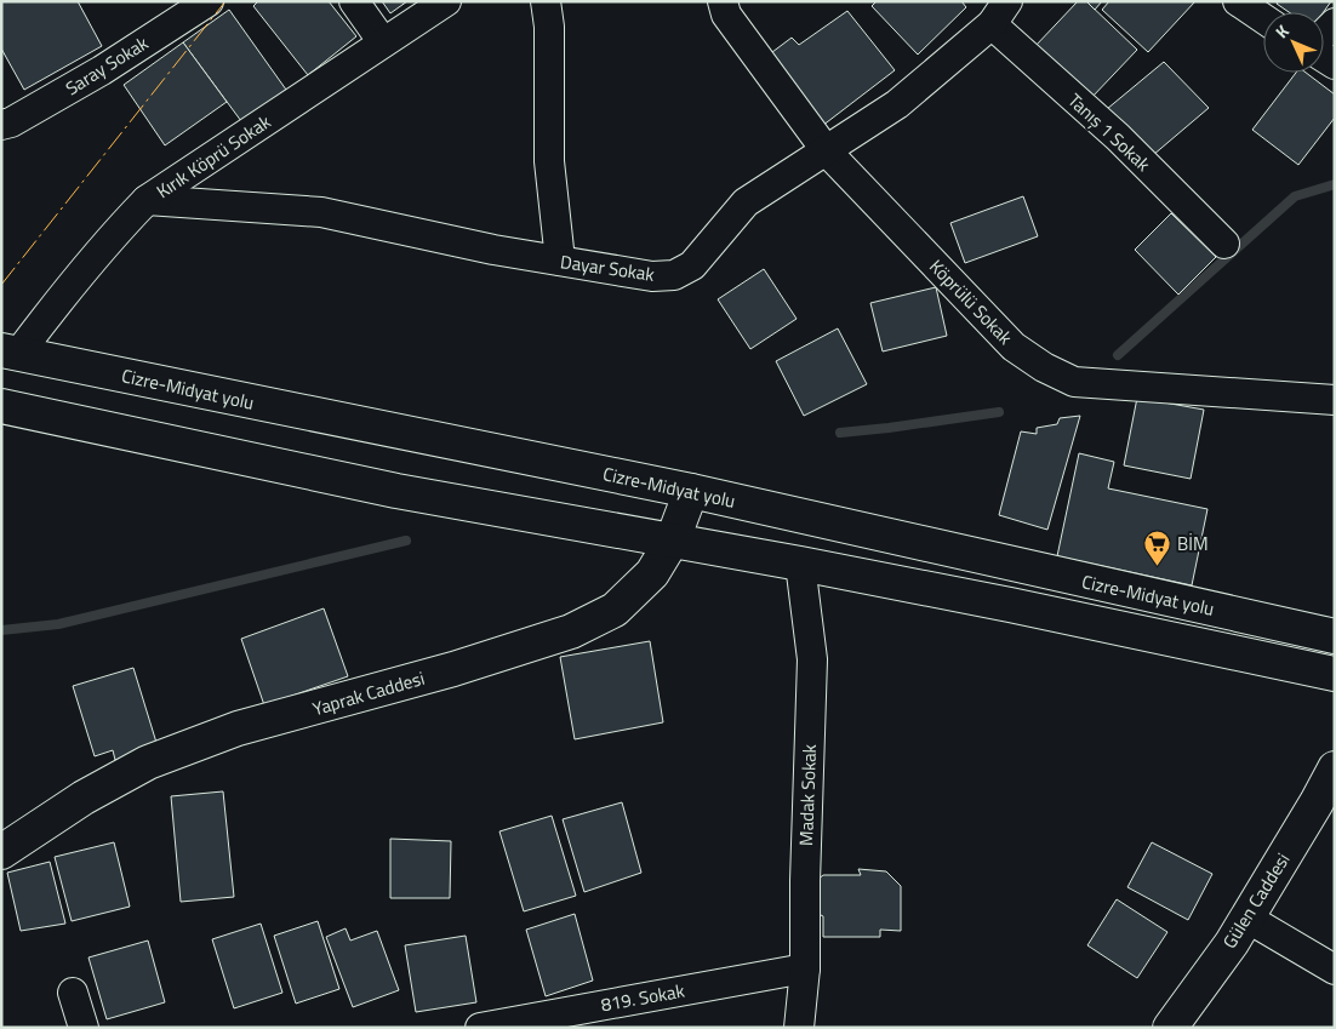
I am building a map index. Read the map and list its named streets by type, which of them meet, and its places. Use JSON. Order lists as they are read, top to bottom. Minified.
{"streets":{"main road":["Cizre-Midyat yolu","Yaprak Caddesi","Gülen Caddesi"],"street":["Saray Sokak","Tanış 1 Sokak","Kırık Köprü Sokak","Dayar Sokak","Köprülü Sokak","Madak Sokak","819. Sokak"]},"crossings":[["Tanış 1 Sokak","Dayar Sokak"],["Kırık Köprü Sokak","Dayar Sokak"],["Kırık Köprü Sokak","Cizre-Midyat yolu"],["Dayar Sokak","Köprülü Sokak"],["Cizre-Midyat yolu","Yaprak Caddesi"],["Cizre-Midyat yolu","Madak Sokak"],["Madak Sokak","819. Sokak"]],"places":{"supermarket":["BİM"]},"north":"top left"}
